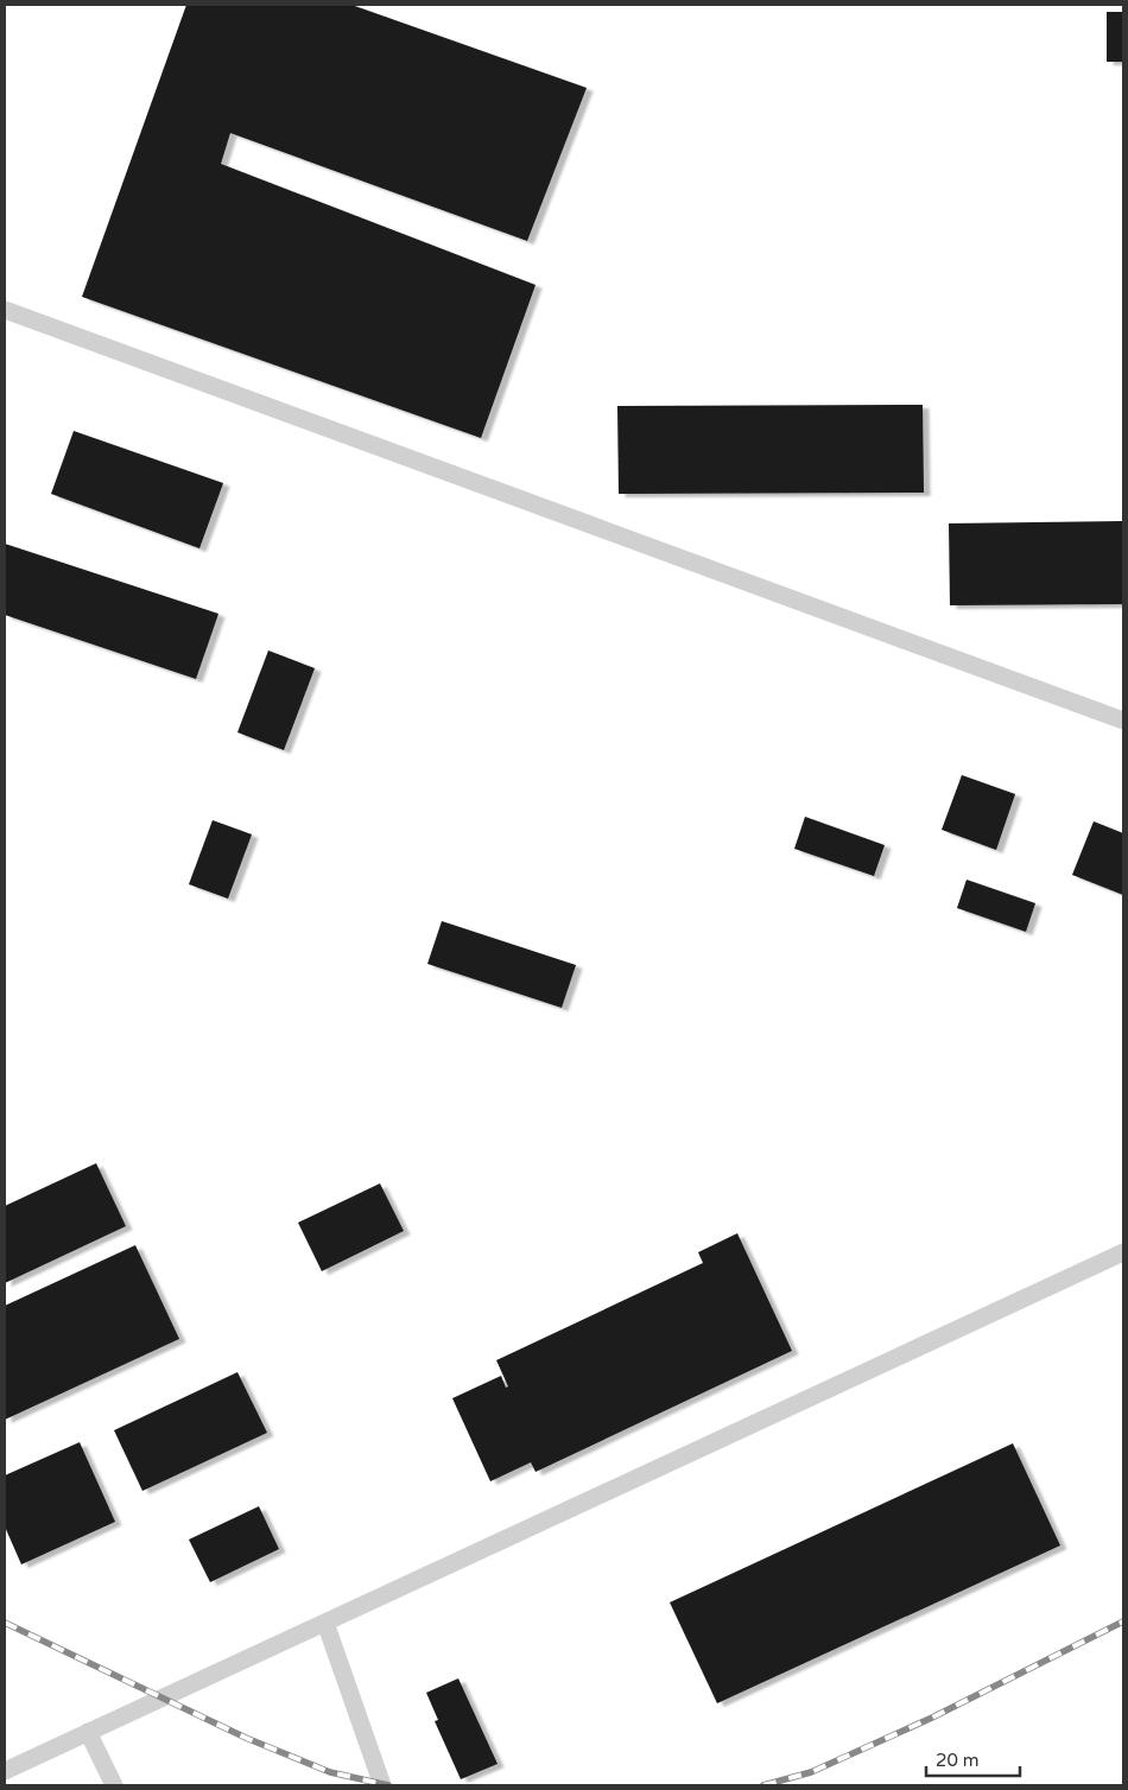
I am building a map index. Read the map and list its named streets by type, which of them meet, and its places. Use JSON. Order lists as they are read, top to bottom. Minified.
{"scale_bar":"20 m"}
